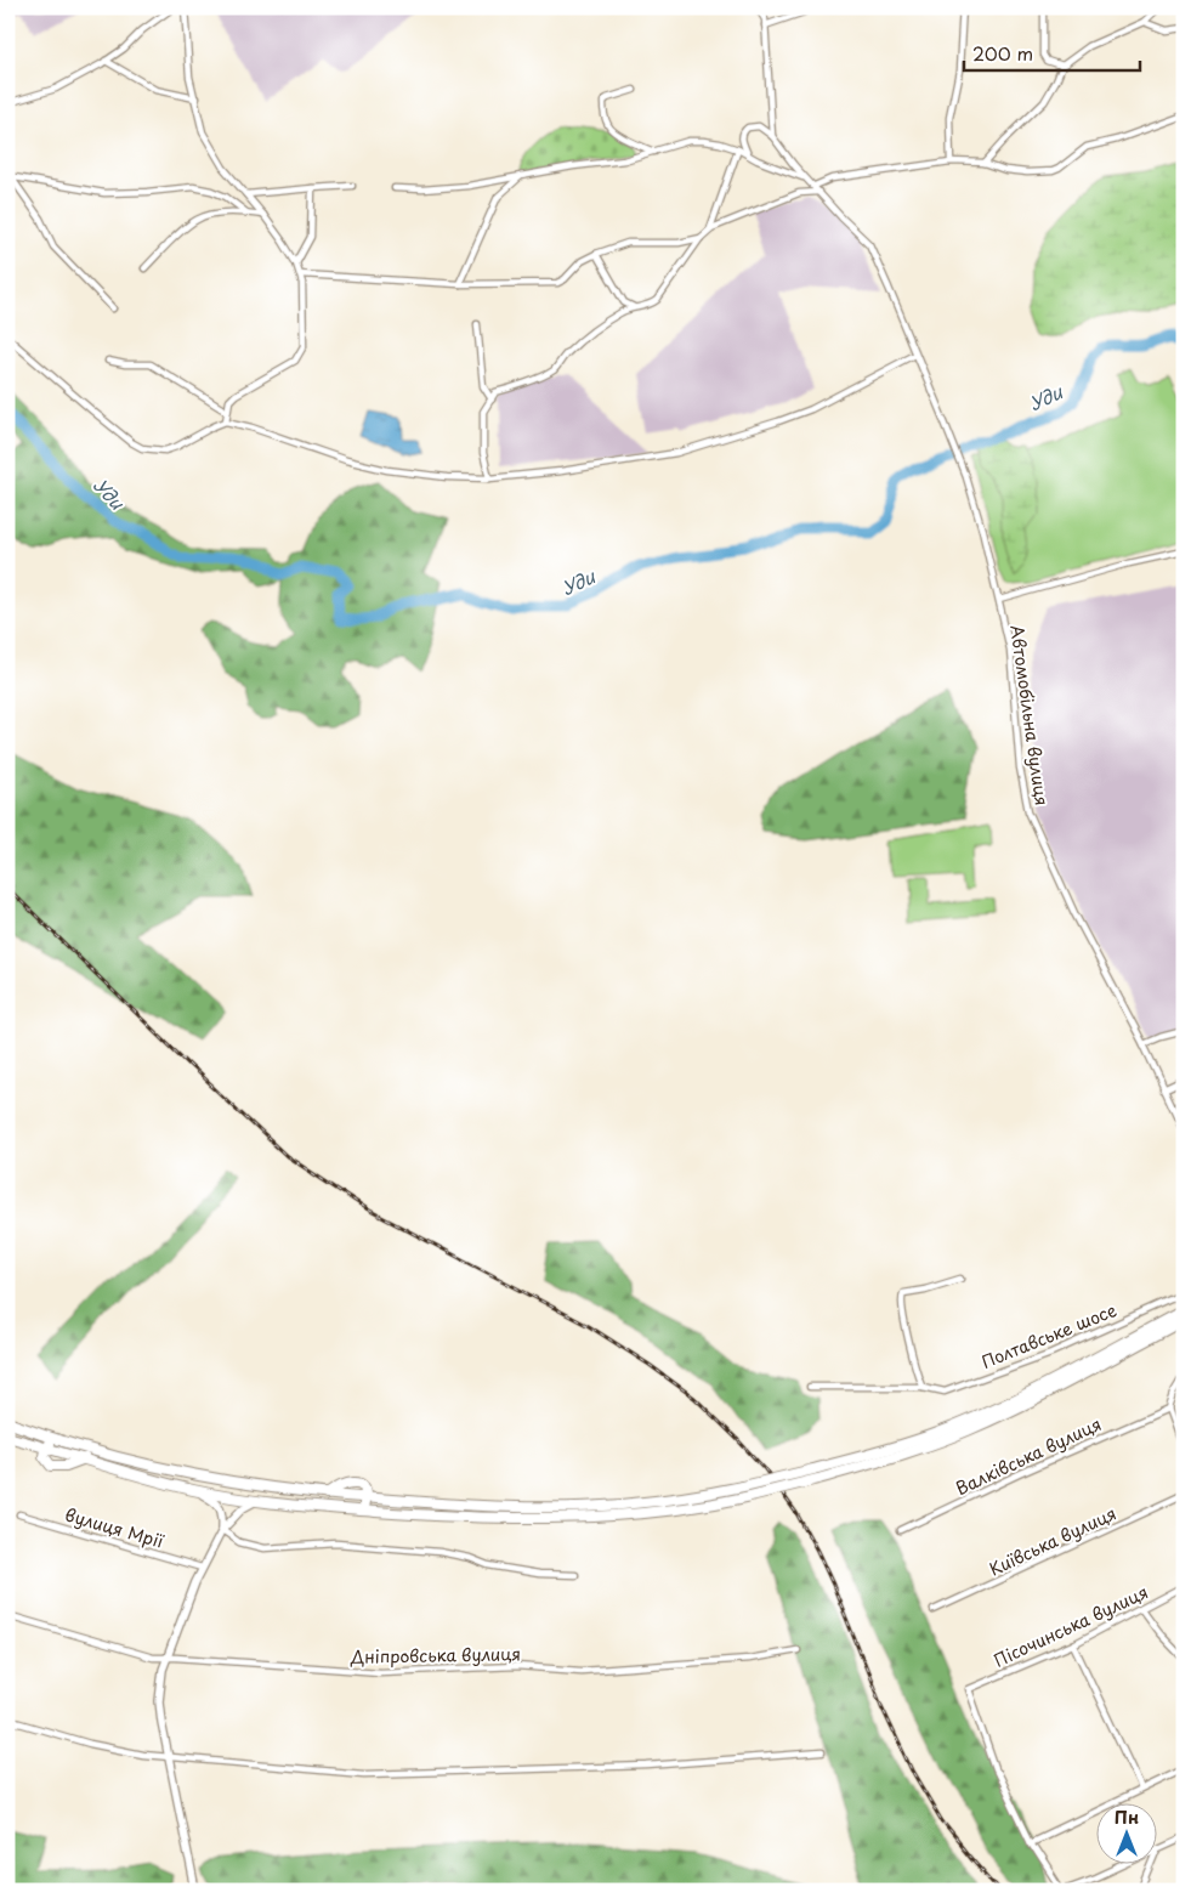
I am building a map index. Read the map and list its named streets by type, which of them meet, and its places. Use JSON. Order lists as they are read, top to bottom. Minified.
{"streets":{"street":["Автомобільна вулиця","Полтавське шосе","Валківська вулиця","вулиця Мрії","Київська вулиця","Пісочинська вулиця","Дніпровська вулиця"]},"water":["Уди"],"scale_bar":"200 m","north":"top"}
